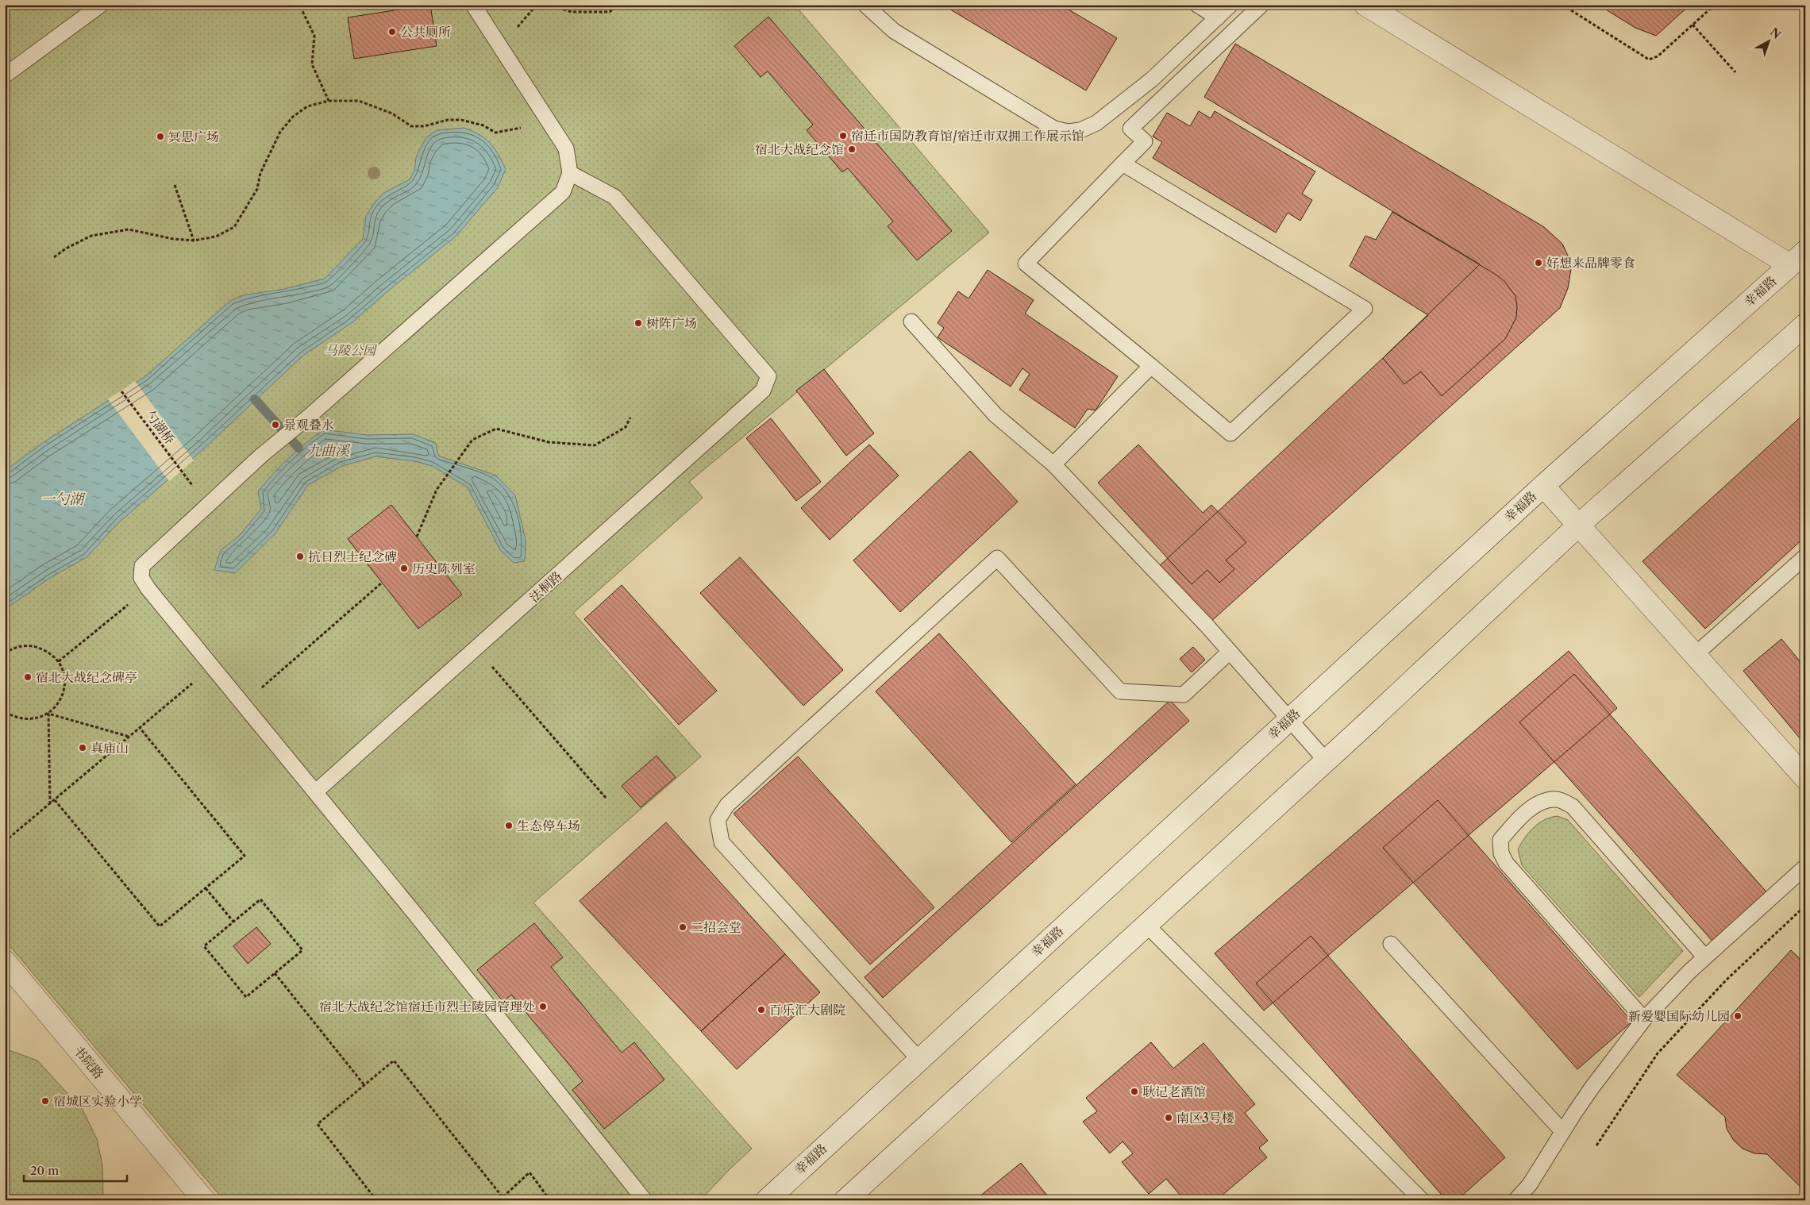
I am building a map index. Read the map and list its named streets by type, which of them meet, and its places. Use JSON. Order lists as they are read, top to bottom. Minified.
{"streets":{"main road":["幸福路","书院路"],"lane":["法桐路"],"path":["勺湖桥"]},"water":["九曲溪","一勺湖"],"parks":["马陵公园"],"places":["公共厕所","宿迁市国防教育馆/宿迁市双拥工作展示馆","冥思广场","宿北大战纪念馆","好想来品牌零食","树阵广场","景观叠水","抗日烈士纪念碑","历史陈列室","宿北大战纪念碑亭","真庙山","生态停车场","二招会堂","宿北大战纪念馆宿迁市烈士陵园管理处","百乐汇大剧院","新爱婴国际幼儿园","耿记老酒馆","宿城区实验小学","南区3号楼"],"scale_bar":"20 m","north":"top right"}
